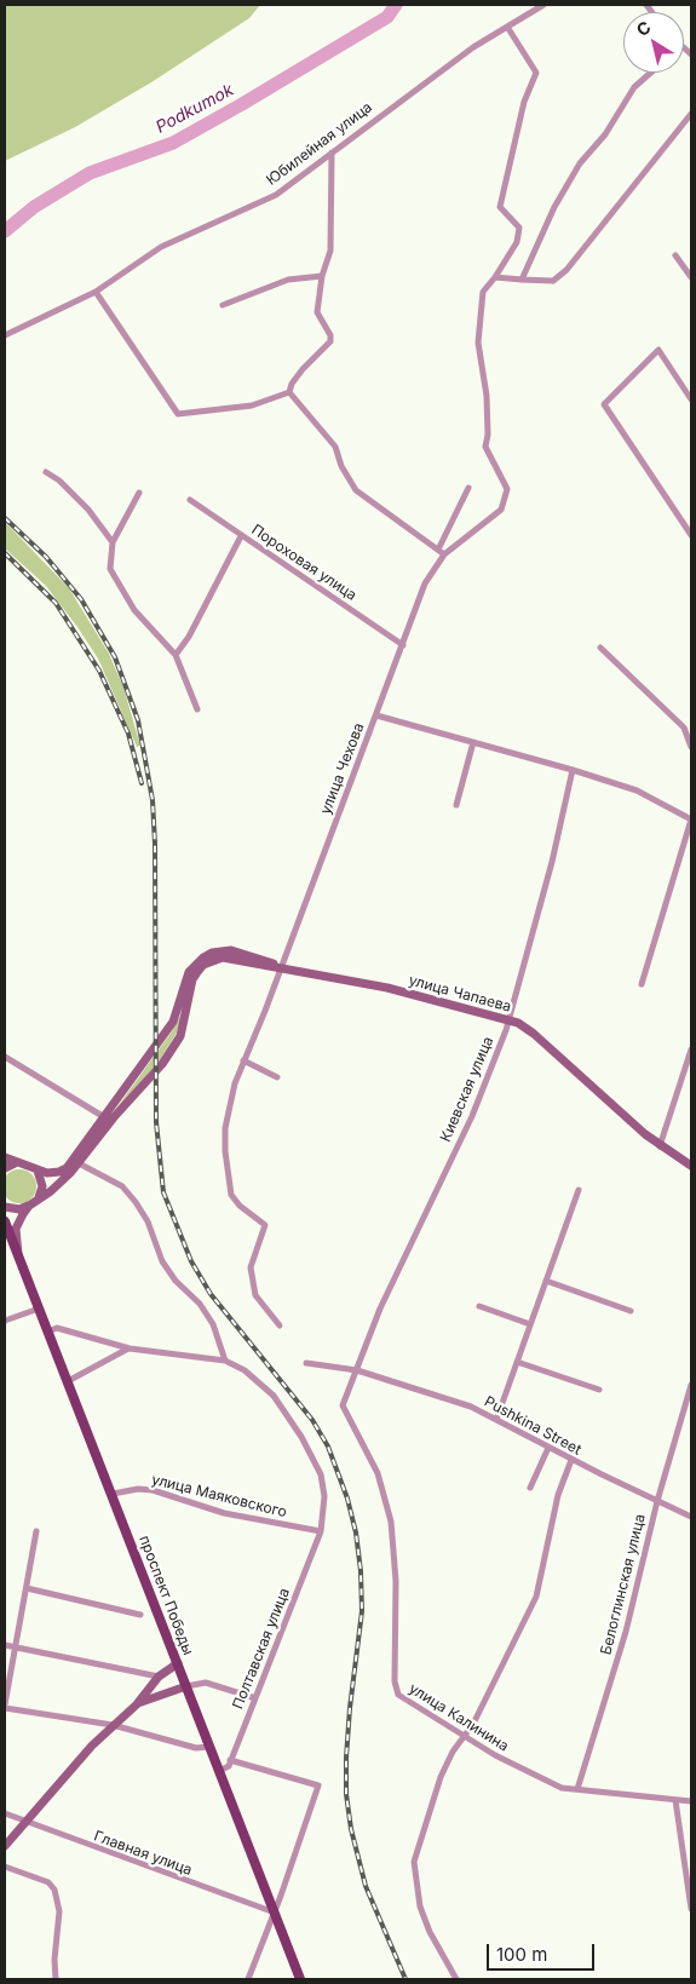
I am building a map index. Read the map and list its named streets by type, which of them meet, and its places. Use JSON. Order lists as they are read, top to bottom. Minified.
{"streets":{"main road":["улица Чапаева","проспект Победы"],"street":["Юбилейная улица","Пороховая улица","улица Чехова","Киевская улица","Pushkina Street","улица Маяковского","Белоглинская улица","Полтавская улица","улица Калинина","Главная улица"]},"crossings":[["Пороховая улица","улица Чехова"],["улица Чехова","улица Чапаева"],["улица Чапаева","Киевская улица"],["улица Чапаева","проспект Победы"],["Киевская улица","Pushkina Street"],["Киевская улица","улица Калинина"],["Pushkina Street","Белоглинская улица"],["улица Маяковского","проспект Победы"],["улица Маяковского","Полтавская улица"],["Белоглинская улица","улица Калинина"],["проспект Победы","Полтавская улица"],["проспект Победы","Главная улица"]],"water":["Podkumok"],"scale_bar":"100 m","north":"top left"}
